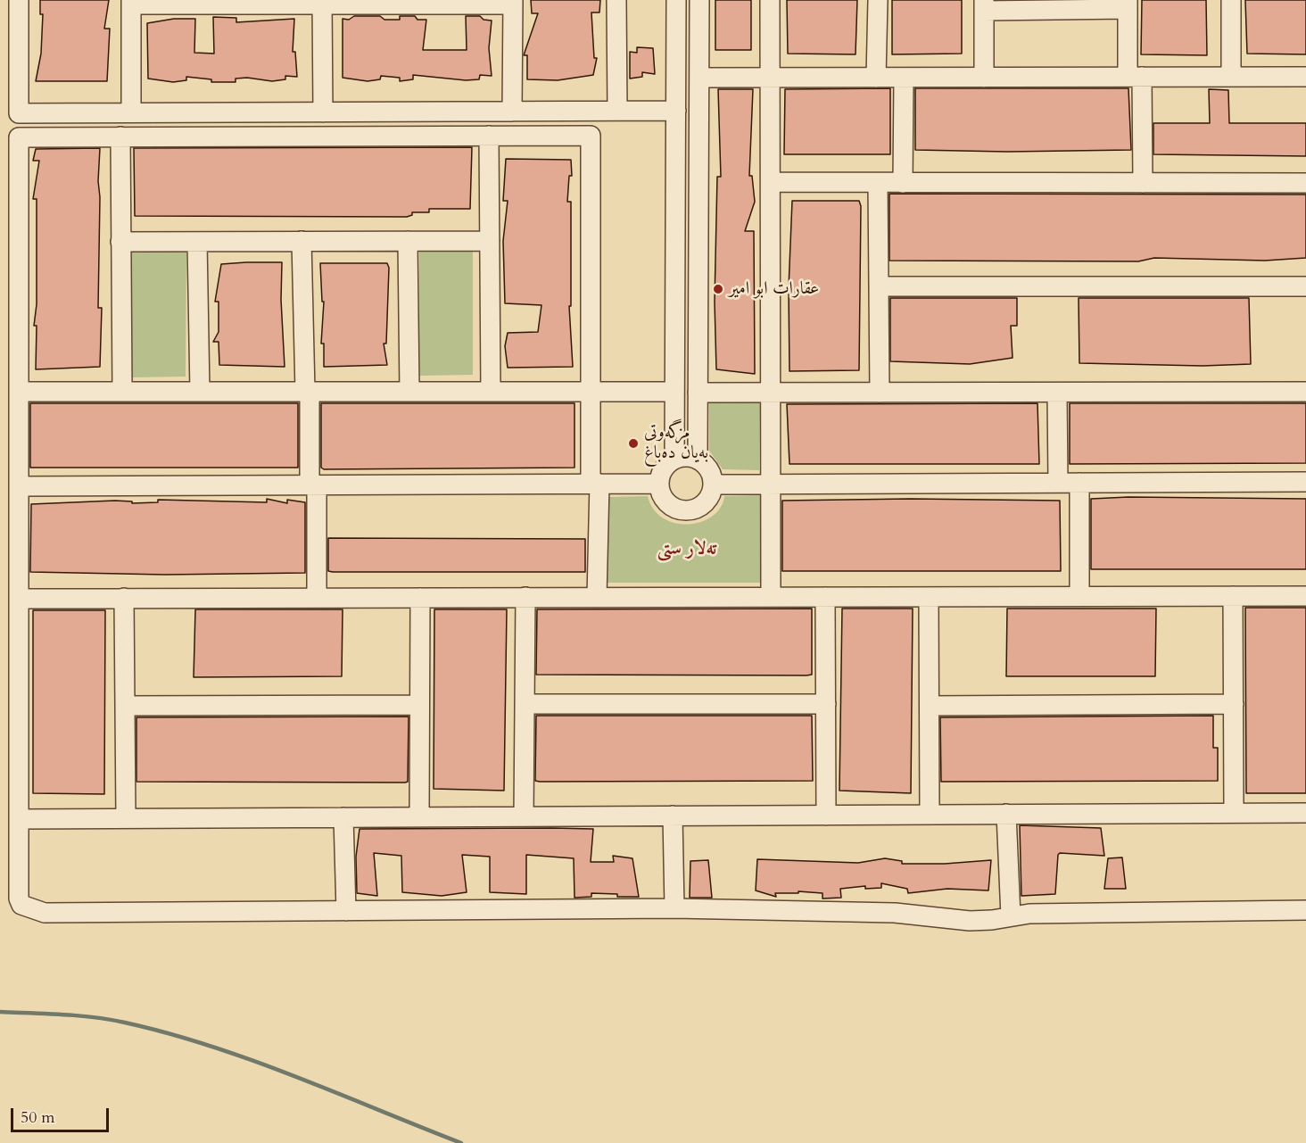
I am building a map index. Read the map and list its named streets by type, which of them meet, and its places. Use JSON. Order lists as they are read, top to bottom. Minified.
{"districts":["ته‌لار ستی"],"places":["عقارات ابو امير","مزگەوتی بەیان دەباغ"],"scale_bar":"50 m"}
